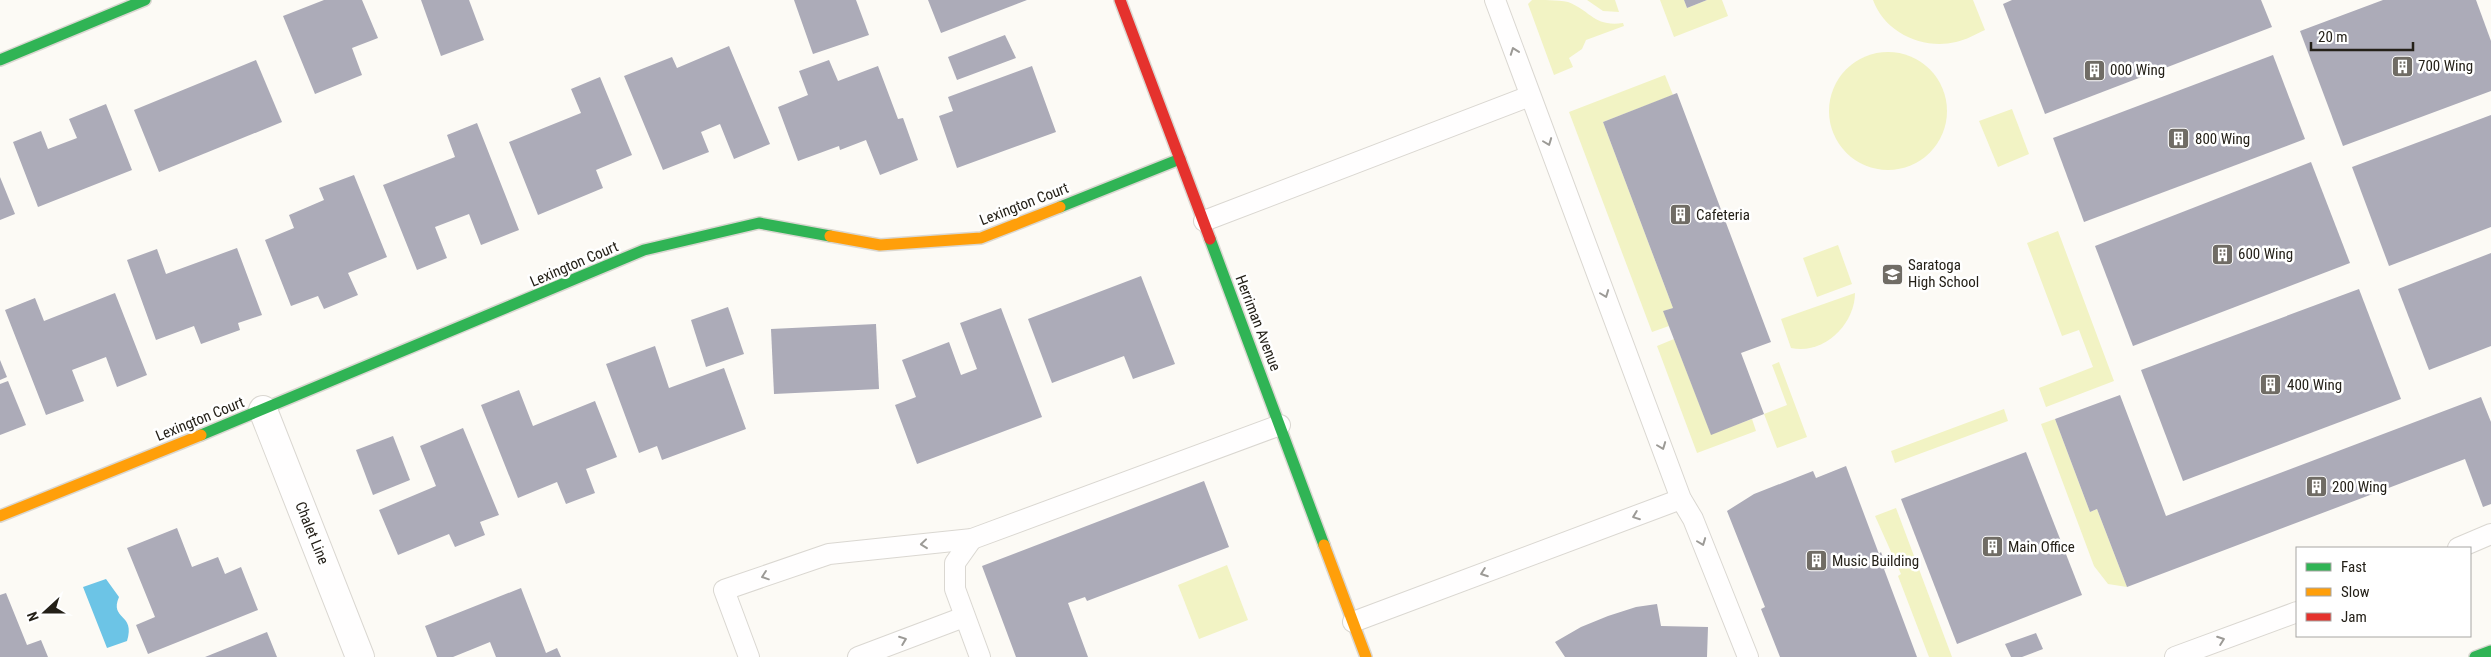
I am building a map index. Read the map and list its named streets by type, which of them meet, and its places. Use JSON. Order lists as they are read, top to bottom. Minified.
{"streets":{"street":["Lexington Court","Herriman Avenue","Chalet Line"]},"crossings":[["Lexington Court","Herriman Avenue"],["Lexington Court","Chalet Line"]],"places":{"building":["700 Wing","000 Wing","800 Wing","Cafeteria","600 Wing","400 Wing","200 Wing","Main Office","Music Building"],"school or university":["Saratoga High School"]},"legend":["Fast","Slow","Jam"],"scale_bar":"20 m","north":"left"}
